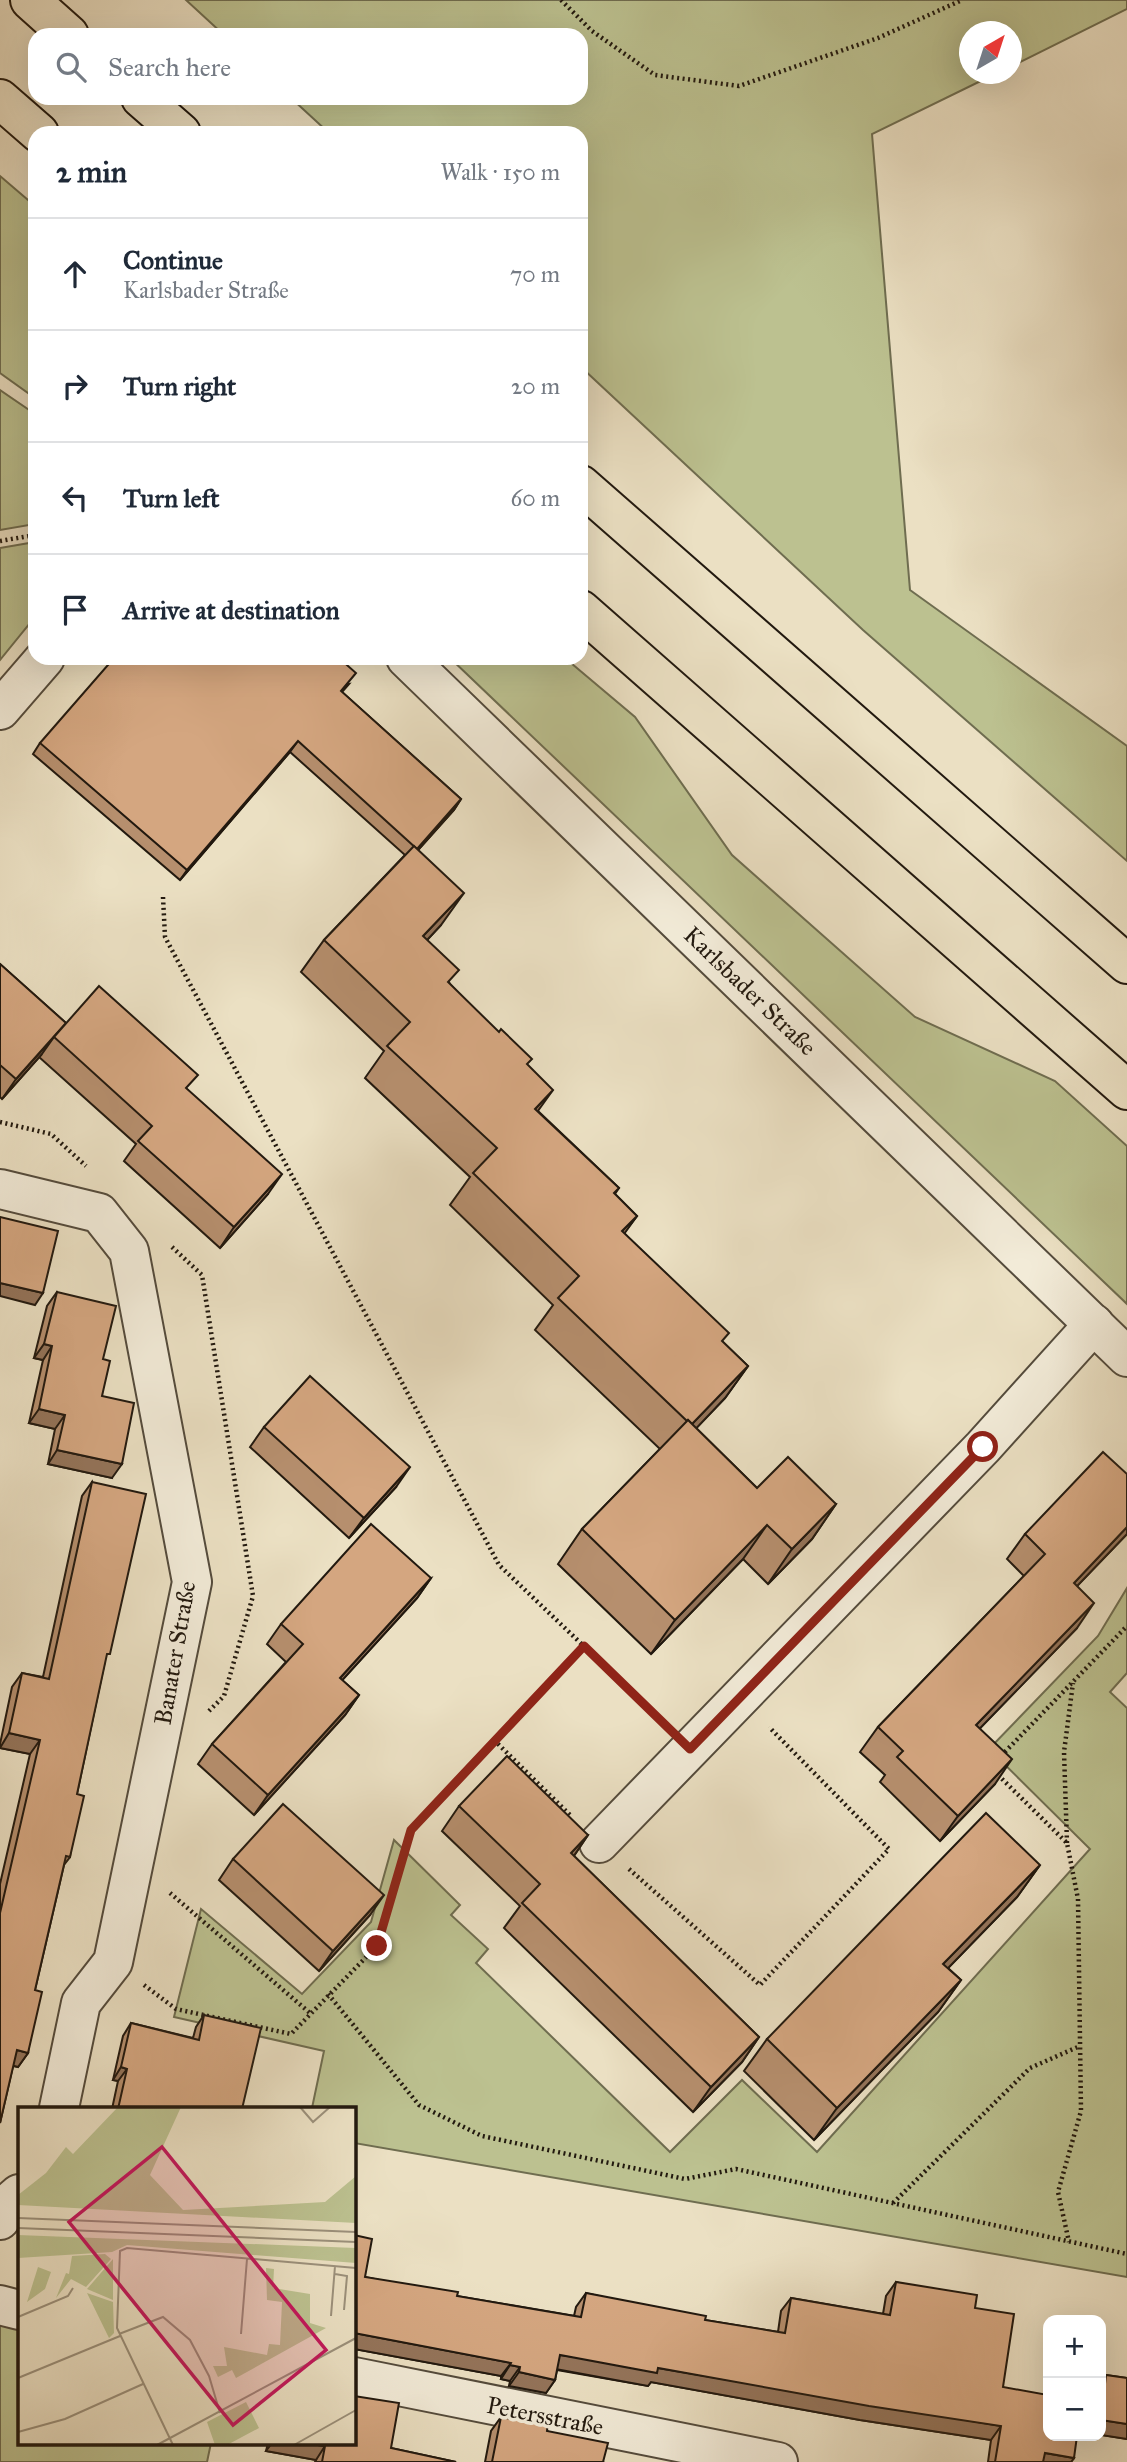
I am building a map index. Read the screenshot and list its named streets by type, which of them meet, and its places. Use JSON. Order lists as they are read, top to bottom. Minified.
{"streets":{"street":["Karlsbader Straße","Banater Straße","Petersstraße"]},"north":"top right","page":{"search":"Search here","heading":["2 min","Walk · 150 m"],"list":[["Continue","Karlsbader Straße","70 m"],["Turn right","20 m"],["Turn left","60 m"],"Arrive at destination"],"map_buttons":["+","−"]}}
